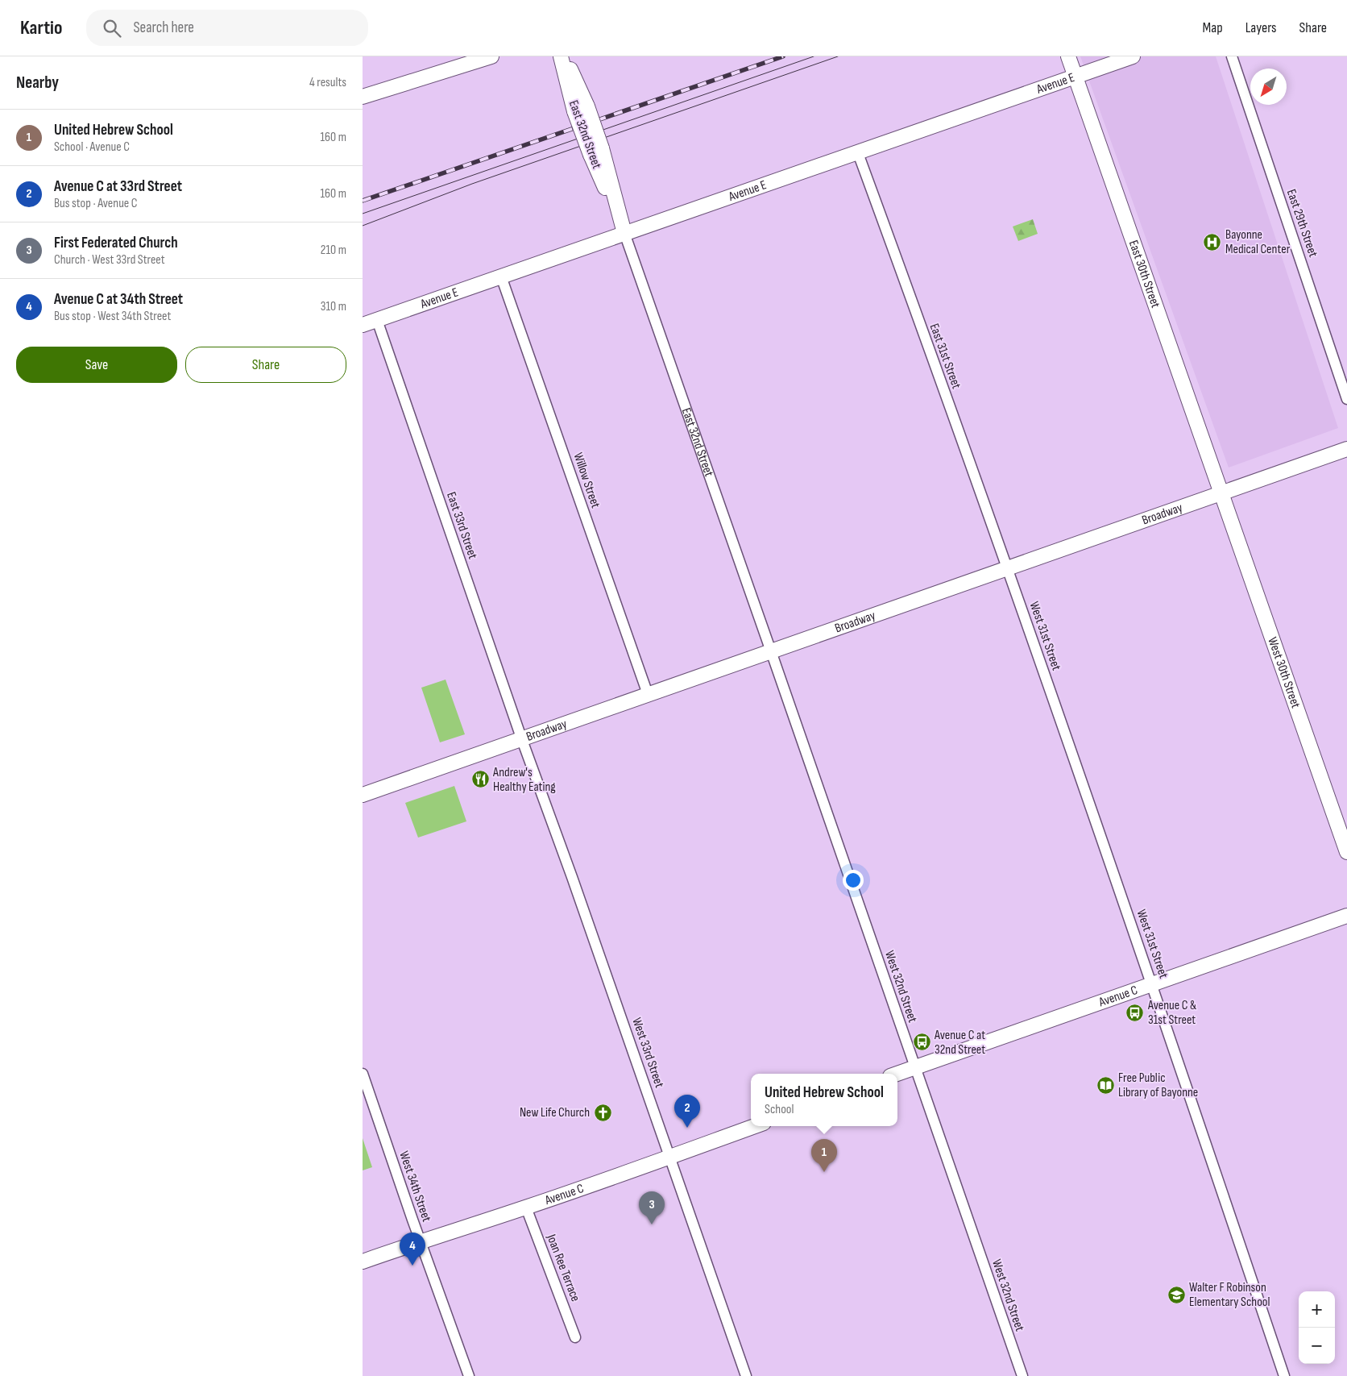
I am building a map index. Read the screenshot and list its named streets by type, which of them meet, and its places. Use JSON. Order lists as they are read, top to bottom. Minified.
{"streets":{"street":["Avenue E","East 32nd Street","East 29th Street","East 30th Street","East 31st Street","Willow Street","Broadway","East 33rd Street","West 31st Street","West 30th Street","West 32nd Street","Avenue C","West 33rd Street","West 34th Street","Joan Ree Terrace"]},"crossings":[["Avenue E","East 32nd Street"],["Avenue E","East 30th Street"],["Avenue E","East 31st Street"],["Avenue E","Willow Street"],["Avenue E","East 33rd Street"],["East 32nd Street","Broadway"],["East 32nd Street","West 32nd Street"],["East 30th Street","Broadway"],["East 30th Street","West 30th Street"],["East 31st Street","Broadway"],["East 31st Street","West 31st Street"],["Willow Street","Broadway"],["Broadway","East 33rd Street"],["Broadway","West 31st Street"],["Broadway","West 30th Street"],["Broadway","West 32nd Street"],["Broadway","West 33rd Street"],["East 33rd Street","West 33rd Street"],["West 31st Street","Avenue C"],["West 32nd Street","Avenue C"],["Avenue C","West 33rd Street"],["Avenue C","West 34th Street"],["Avenue C","Joan Ree Terrace"]],"places":{"hospital":["Bayonne Medical Center"],"restaurant":["Andrew's Healthy Eating"],"bus stop":["Avenue C & 31st Street","Avenue C at 32nd Street"],"library":["Free Public Library of Bayonne"],"church":["New Life Church"],"school or university":["Walter F Robinson Elementary School"]},"north":"bottom left","page":{"header":"Kartio","search":"Search here","nav":["Map","Layers","Share"],"heading":["Nearby","4 results"],"list":[{"mark":"1","name":"United Hebrew School","note":"School · Avenue C","value":"160 m"},{"mark":"2","name":"Avenue C at 33rd Street","note":"Bus stop · Avenue C","value":"160 m"},{"mark":"3","name":"First Federated Church","note":"Church · West 33rd Street","value":"210 m"},{"mark":"4","name":"Avenue C at 34th Street","note":"Bus stop · West 34th Street","value":"310 m"}],"buttons":["Save","Share"],"popup":["United Hebrew School","School"],"pins":["2","1","3","4"],"map_buttons":["+","−"]}}
